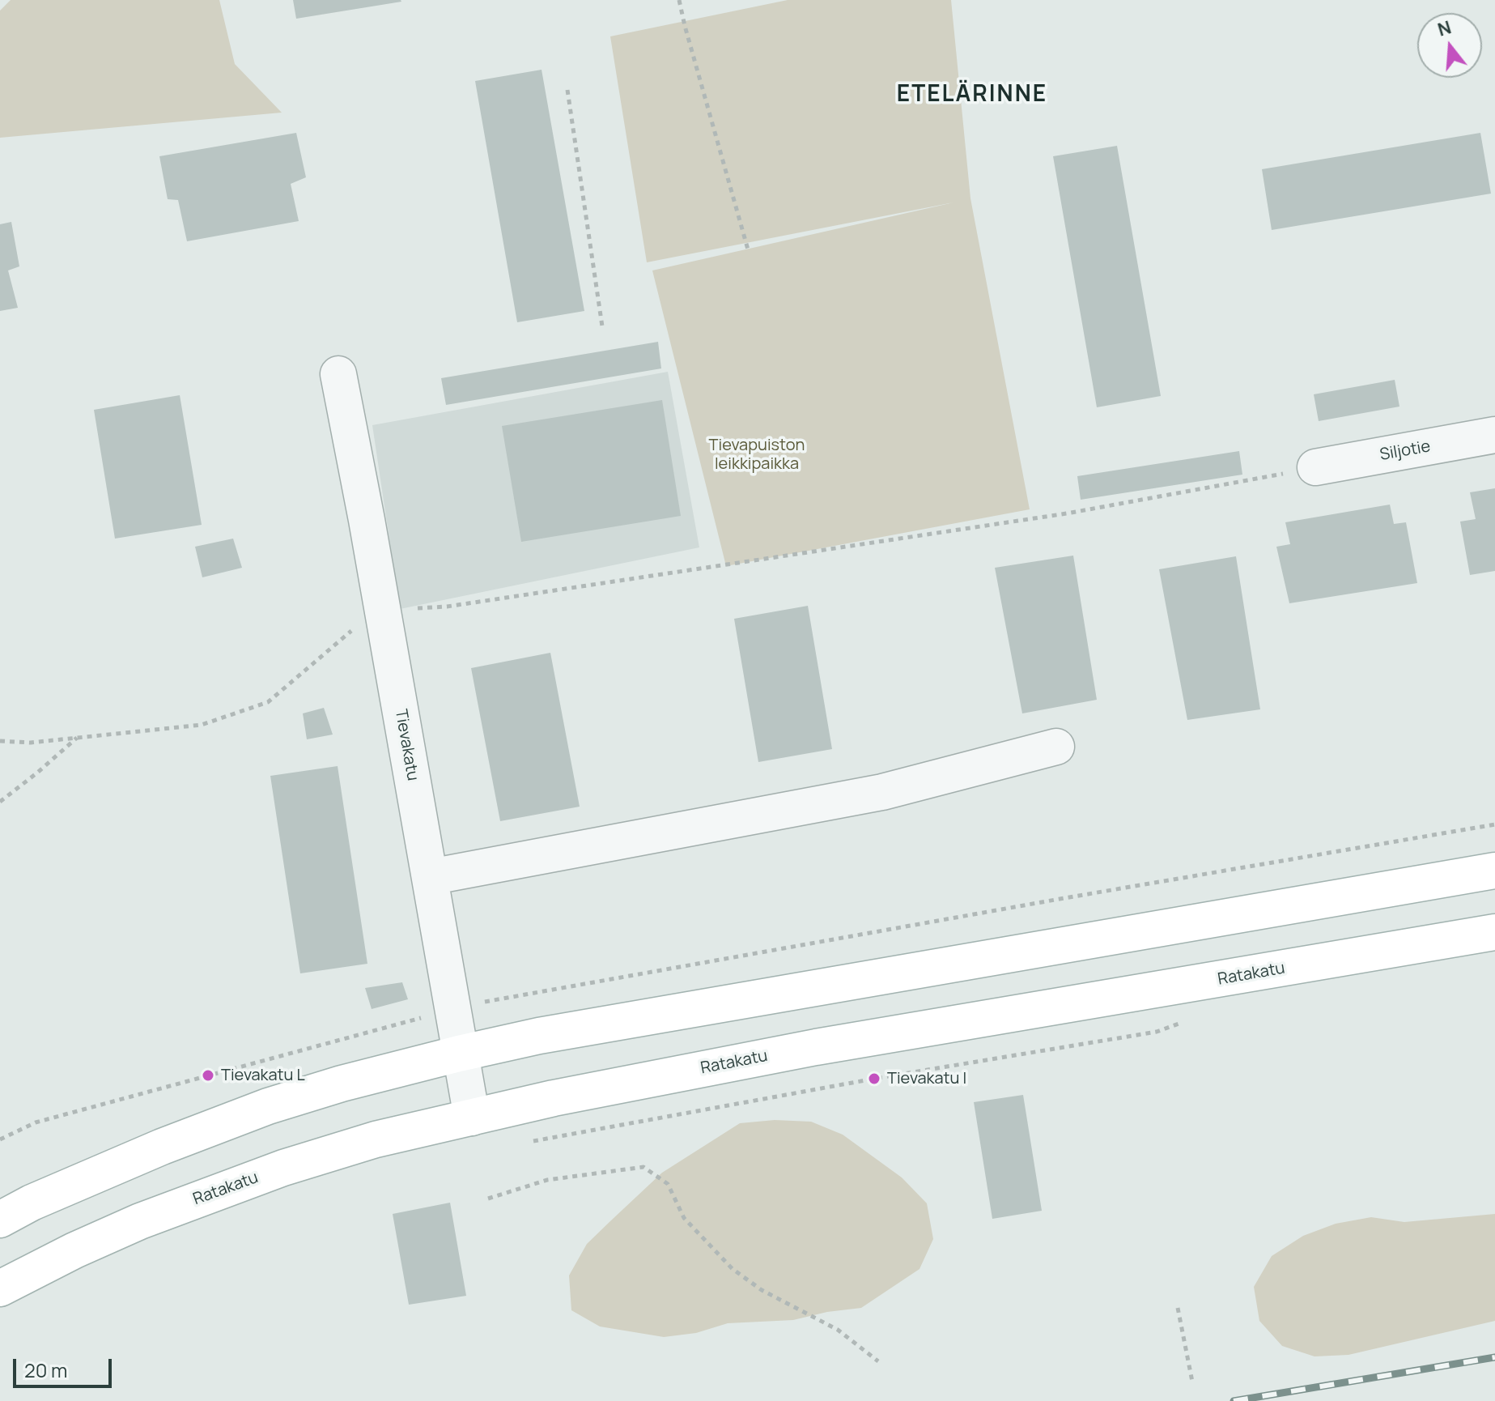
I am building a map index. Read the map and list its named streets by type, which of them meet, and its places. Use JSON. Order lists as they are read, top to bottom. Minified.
{"streets":{"main road":["Ratakatu"],"street":["Siljotie","Tievakatu"]},"crossings":[["Tievakatu","Ratakatu"]],"districts":["ETELÄRINNE"],"parks":["Tievapuiston leikkipaikka"],"places":["Tievakatu L","Tievakatu I"],"scale_bar":"20 m","north":"top"}
